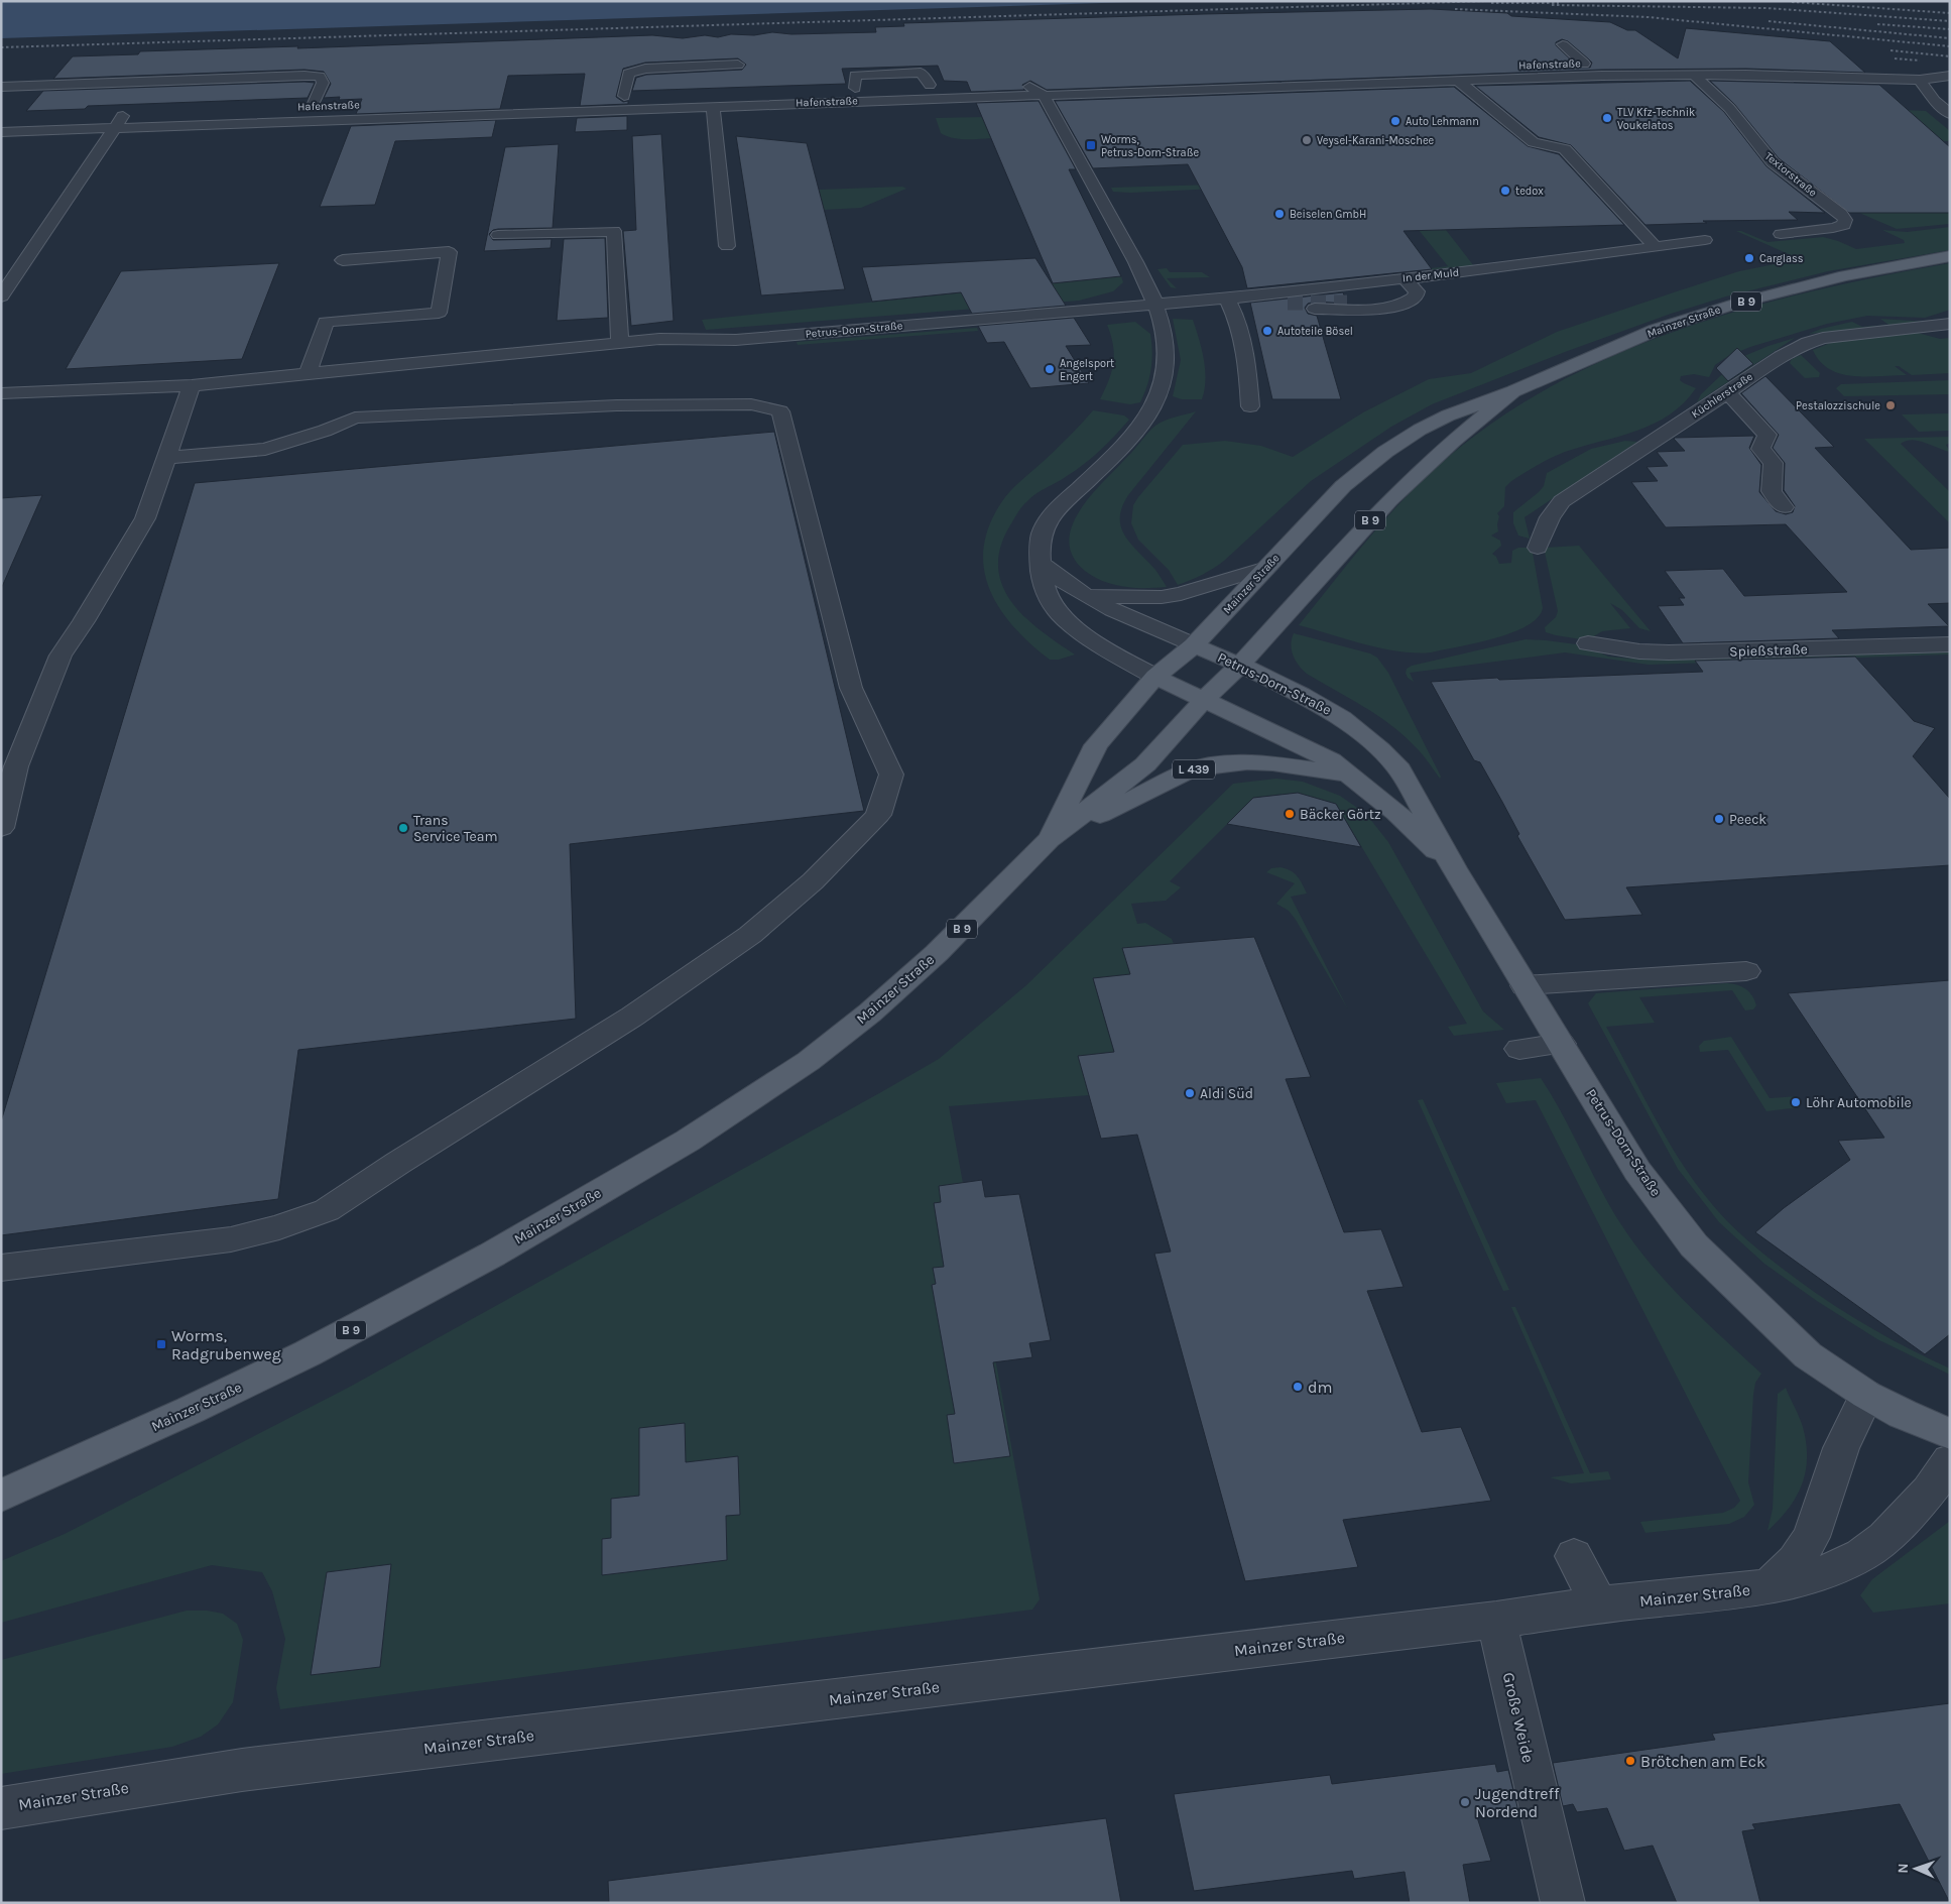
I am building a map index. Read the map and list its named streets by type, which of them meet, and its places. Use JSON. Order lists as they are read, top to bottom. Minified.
{"streets":{"main road":["B 9","Mainzer Straße","Petrus-Dorn-Straße","L 439"],"street":["Hafenstraße","Textorstraße","In der Muld","Küchlerstraße","Spießstraße","Große Weide"]},"crossings":[["Hafenstraße","Textorstraße"],["Hafenstraße","Petrus-Dorn-Straße"],["In der Muld","Petrus-Dorn-Straße"],["Mainzer Straße","Petrus-Dorn-Straße"],["Mainzer Straße","L 439"],["Mainzer Straße","Große Weide"],["Petrus-Dorn-Straße","L 439"]],"places":{"other":["TLV Kfz-Technik Voukelatos","Auto Lehmann","Veysel-Karani-Moschee","tedox","Beiselen GmbH","Carglass","Autoteile Bösel","Angelsport Engert","Pestalozzischule","Bäcker Görtz","Peeck","Trans Service Team","Aldi Süd","Löhr Automobile","dm","Brötchen am Eck","Jugendtreff Nordend"],"transit":["Worms, Petrus-Dorn-Straße","Worms, Radgrubenweg"]},"north":"left"}
